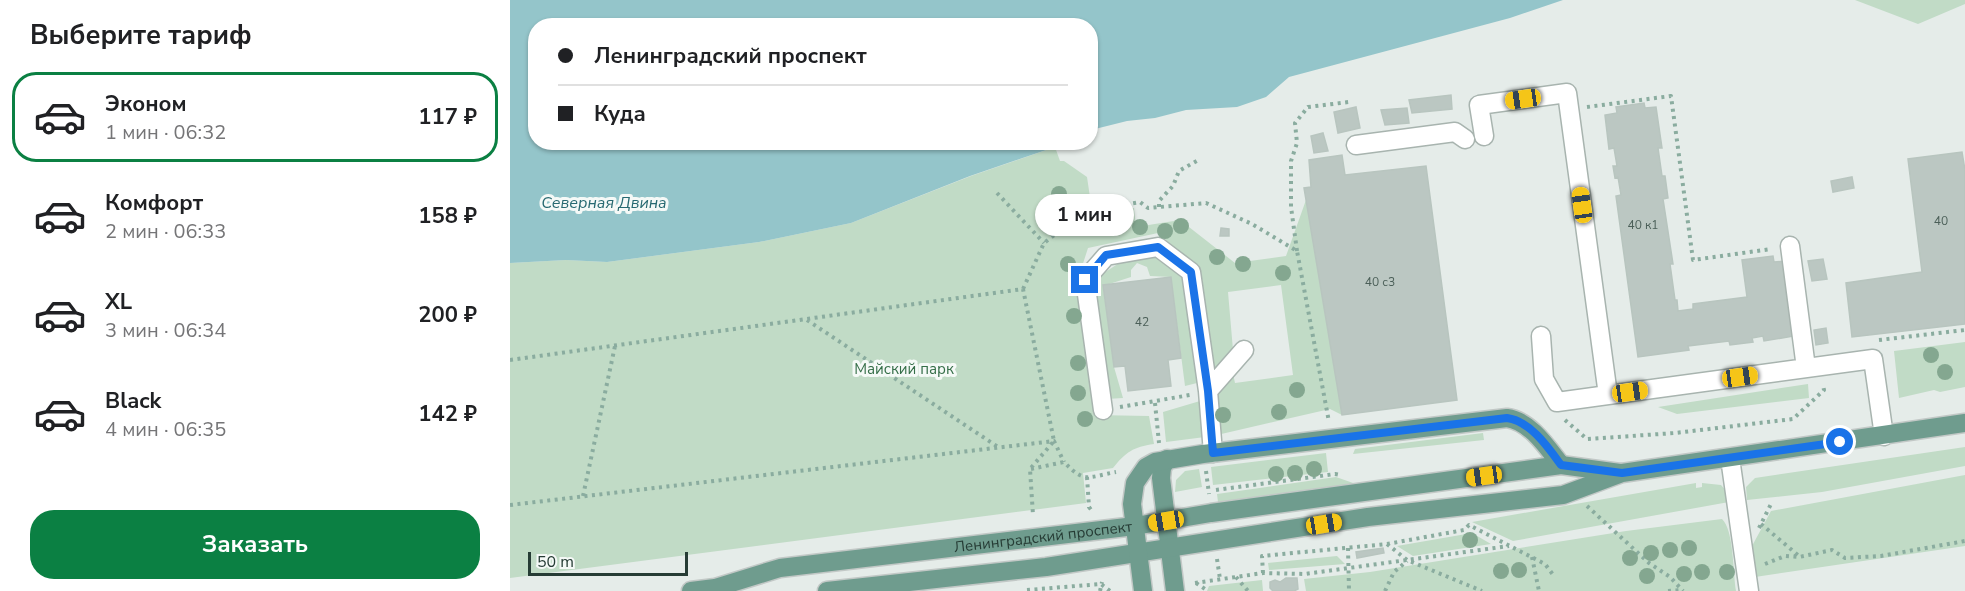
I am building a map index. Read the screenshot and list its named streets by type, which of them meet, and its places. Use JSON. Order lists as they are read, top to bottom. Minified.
{"streets":{"main road":["Ленинградский проспект"]},"water":["Северная Двина"],"parks":["Майский парк"],"house_numbers":["40","40 к1","40 с3","42"],"scale_bar":"50 m","page":{"heading":"Выберите тариф","banner":["Ленинградский проспект","Куда"],"list":[{"name":"Эконом","note":"1 мин · 06:32","value":"117 ₽"},{"name":"Комфорт","note":"2 мин · 06:33","value":"158 ₽"},{"name":"XL","note":"3 мин · 06:34","value":"200 ₽"},{"name":"Black","note":"4 мин · 06:35","value":"142 ₽"}],"bubble":"1 мин","buttons":"Заказать","scale":"50 m"}}
